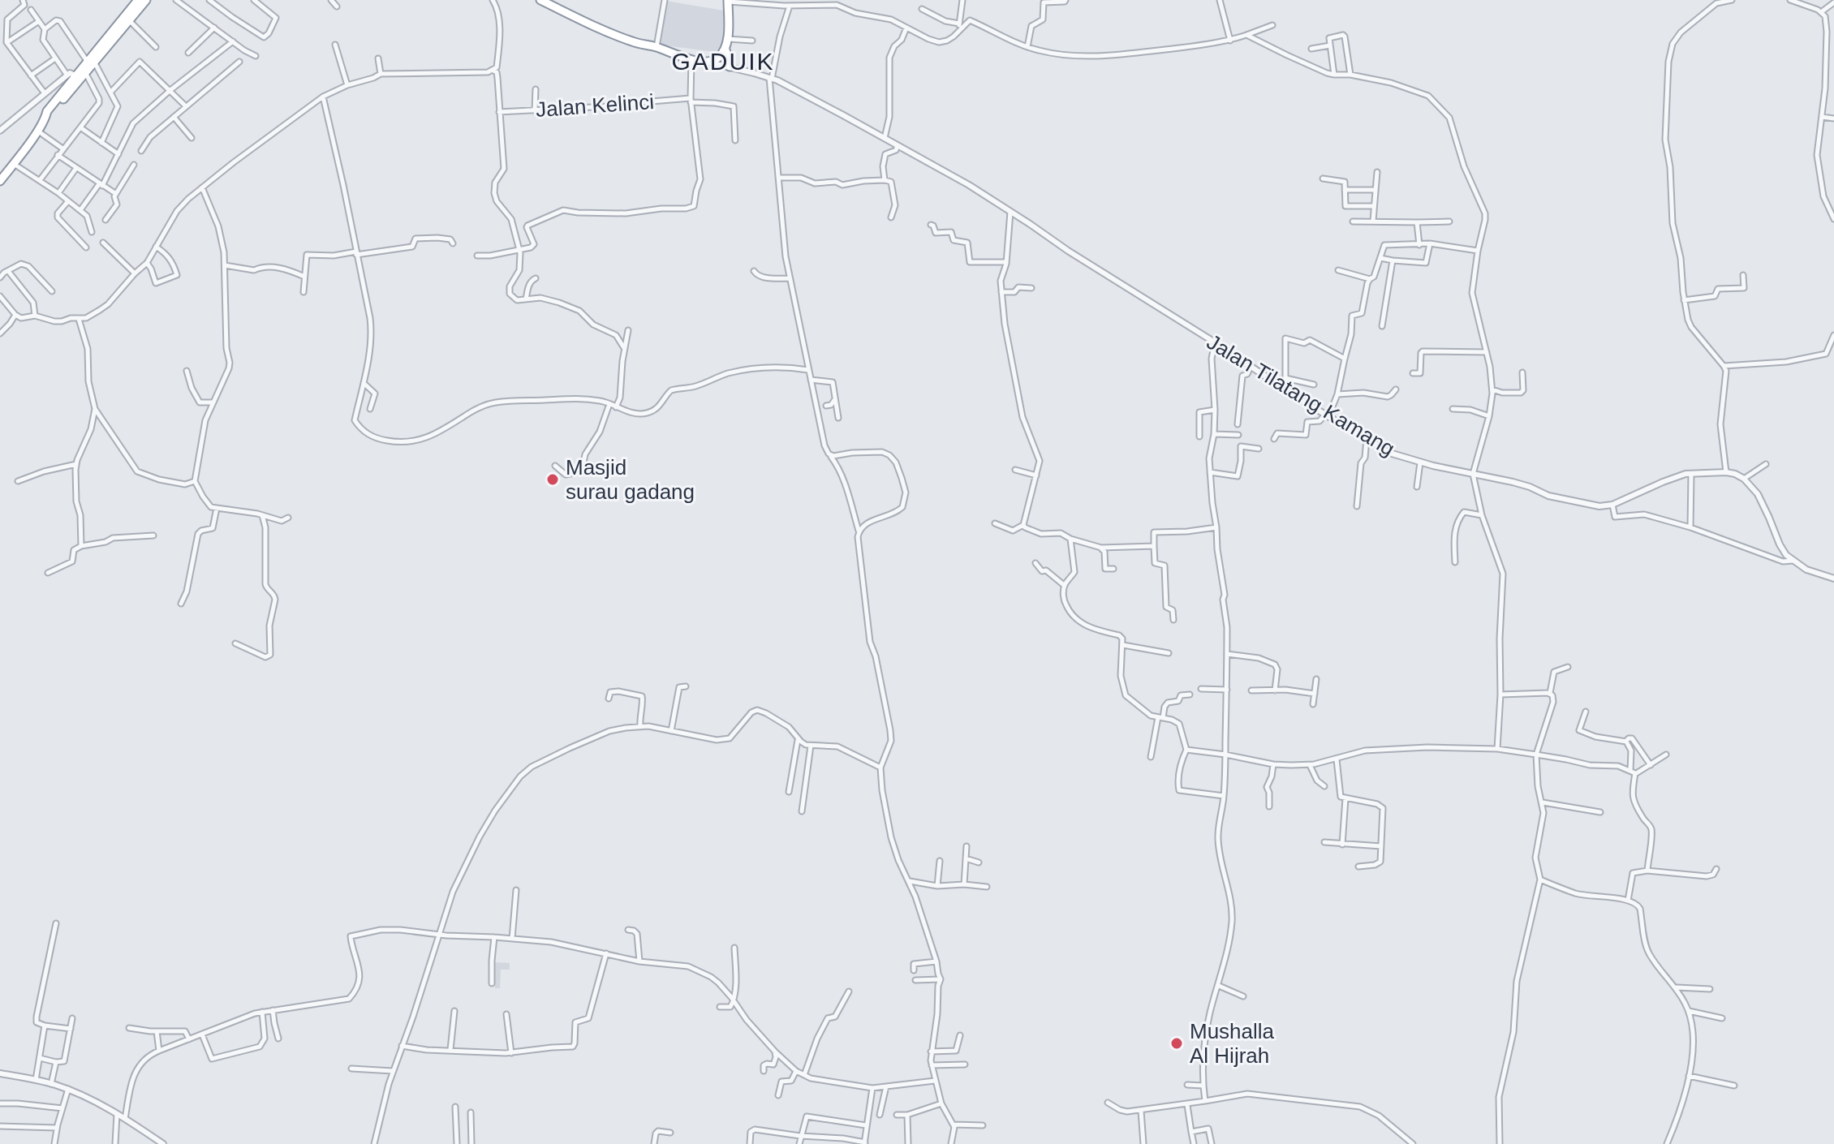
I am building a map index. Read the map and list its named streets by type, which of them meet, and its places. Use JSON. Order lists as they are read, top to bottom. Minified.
{"streets":{"street":["Jalan Kelinci","Jalan Tilatang Kamang"]},"districts":["GADUIK"],"places":["Masjid surau gadang","Mushalla Al Hijrah"]}
